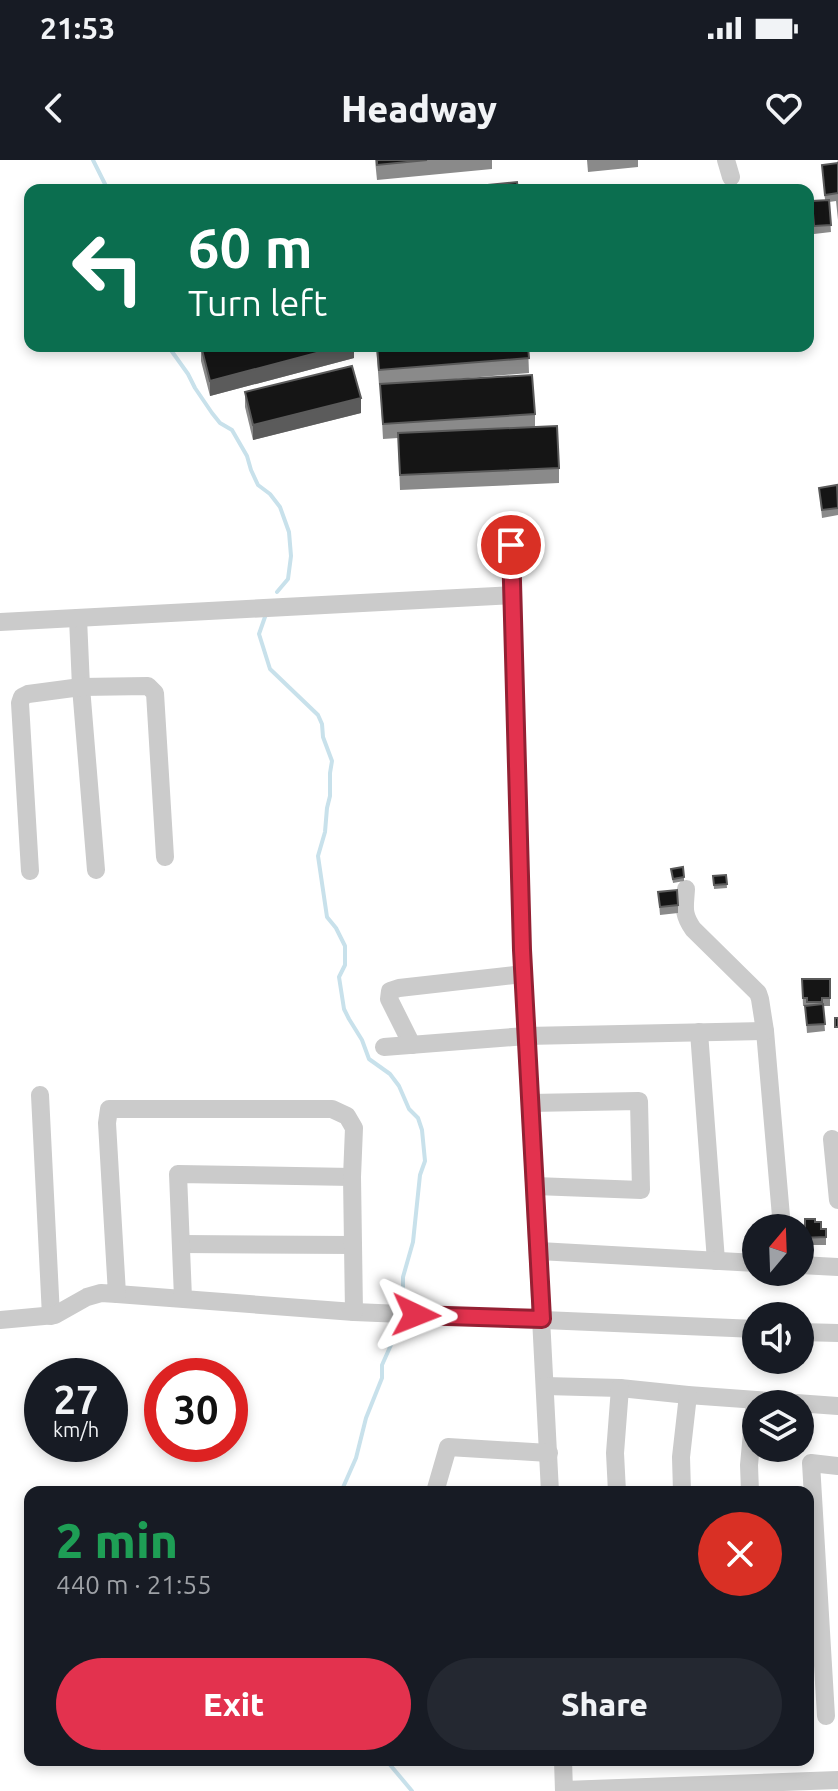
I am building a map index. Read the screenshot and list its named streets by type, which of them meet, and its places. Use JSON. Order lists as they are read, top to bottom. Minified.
{"north":"top","page":{"status":"21:53","header":"Headway","turn":["60 m","Turn left"],"speed":"27 km/h","limit":"30","heading":["2 min","440 m · 21:55"],"buttons":["Exit","Share"]}}
